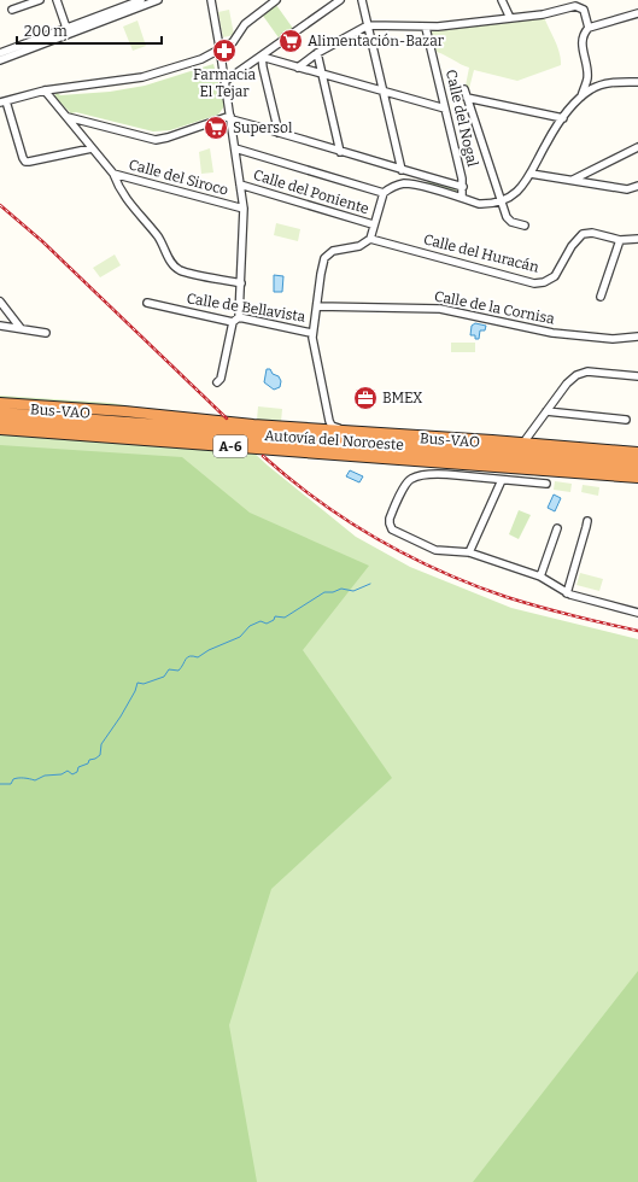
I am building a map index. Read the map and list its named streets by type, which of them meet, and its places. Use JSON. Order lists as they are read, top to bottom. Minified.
{"streets":{"highway":["Bus-VAO","Autovía del Noroeste","A-6"],"street":["Calle del Nogal","Calle del Siroco","Calle del Poniente","Calle del Huracán","Calle de Bellavista","Calle de la Cornisa"]},"places":{"supermarket":["Alimentación-Bazar","Supersol"],"pharmacy":["Farmacia El Tejar"],"office":["BMEX"]},"scale_bar":"200 m"}
